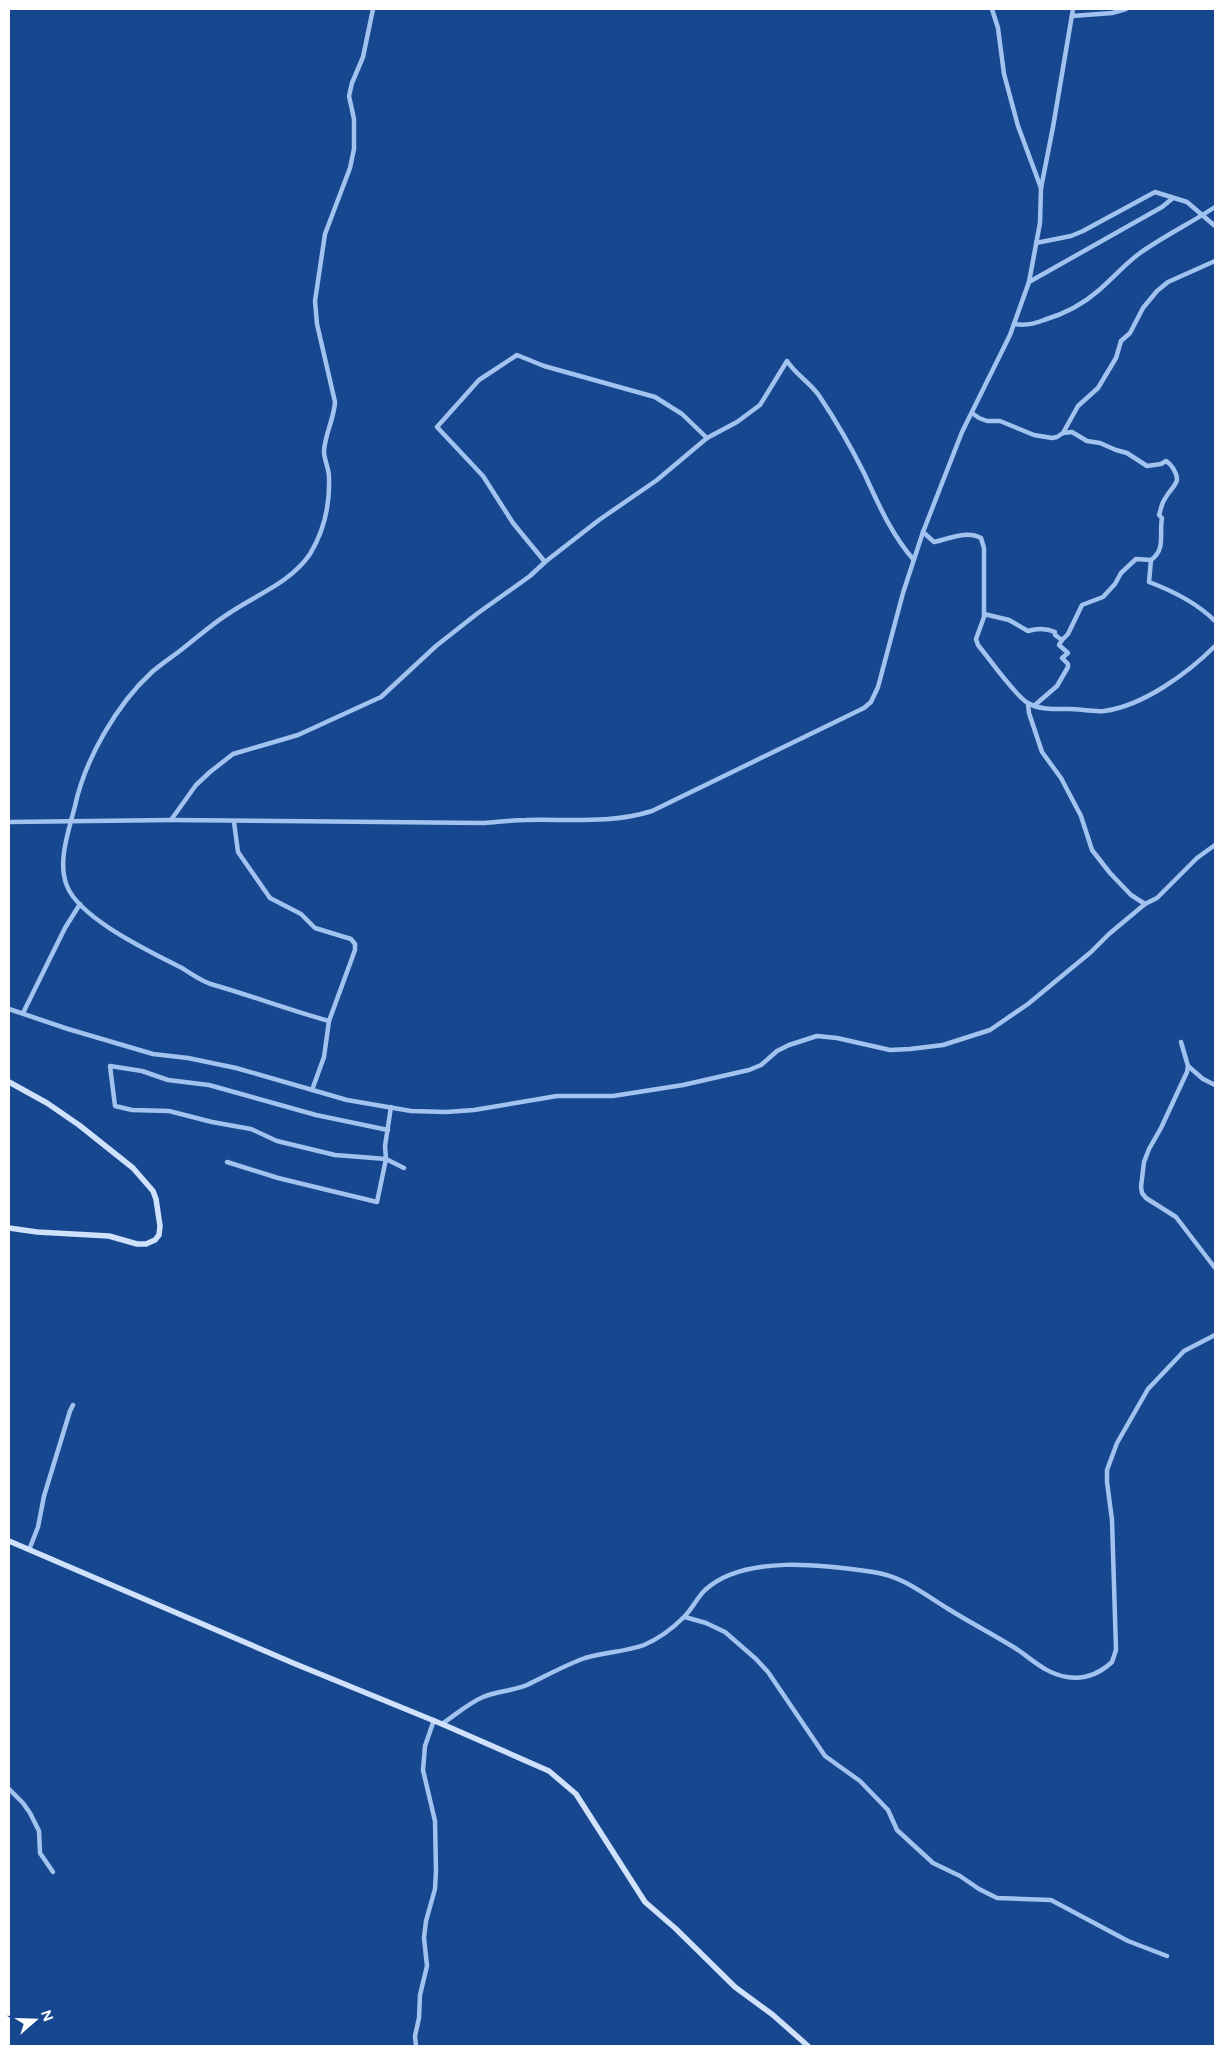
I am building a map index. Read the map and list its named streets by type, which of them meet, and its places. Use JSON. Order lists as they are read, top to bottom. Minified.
{"north":"right"}
